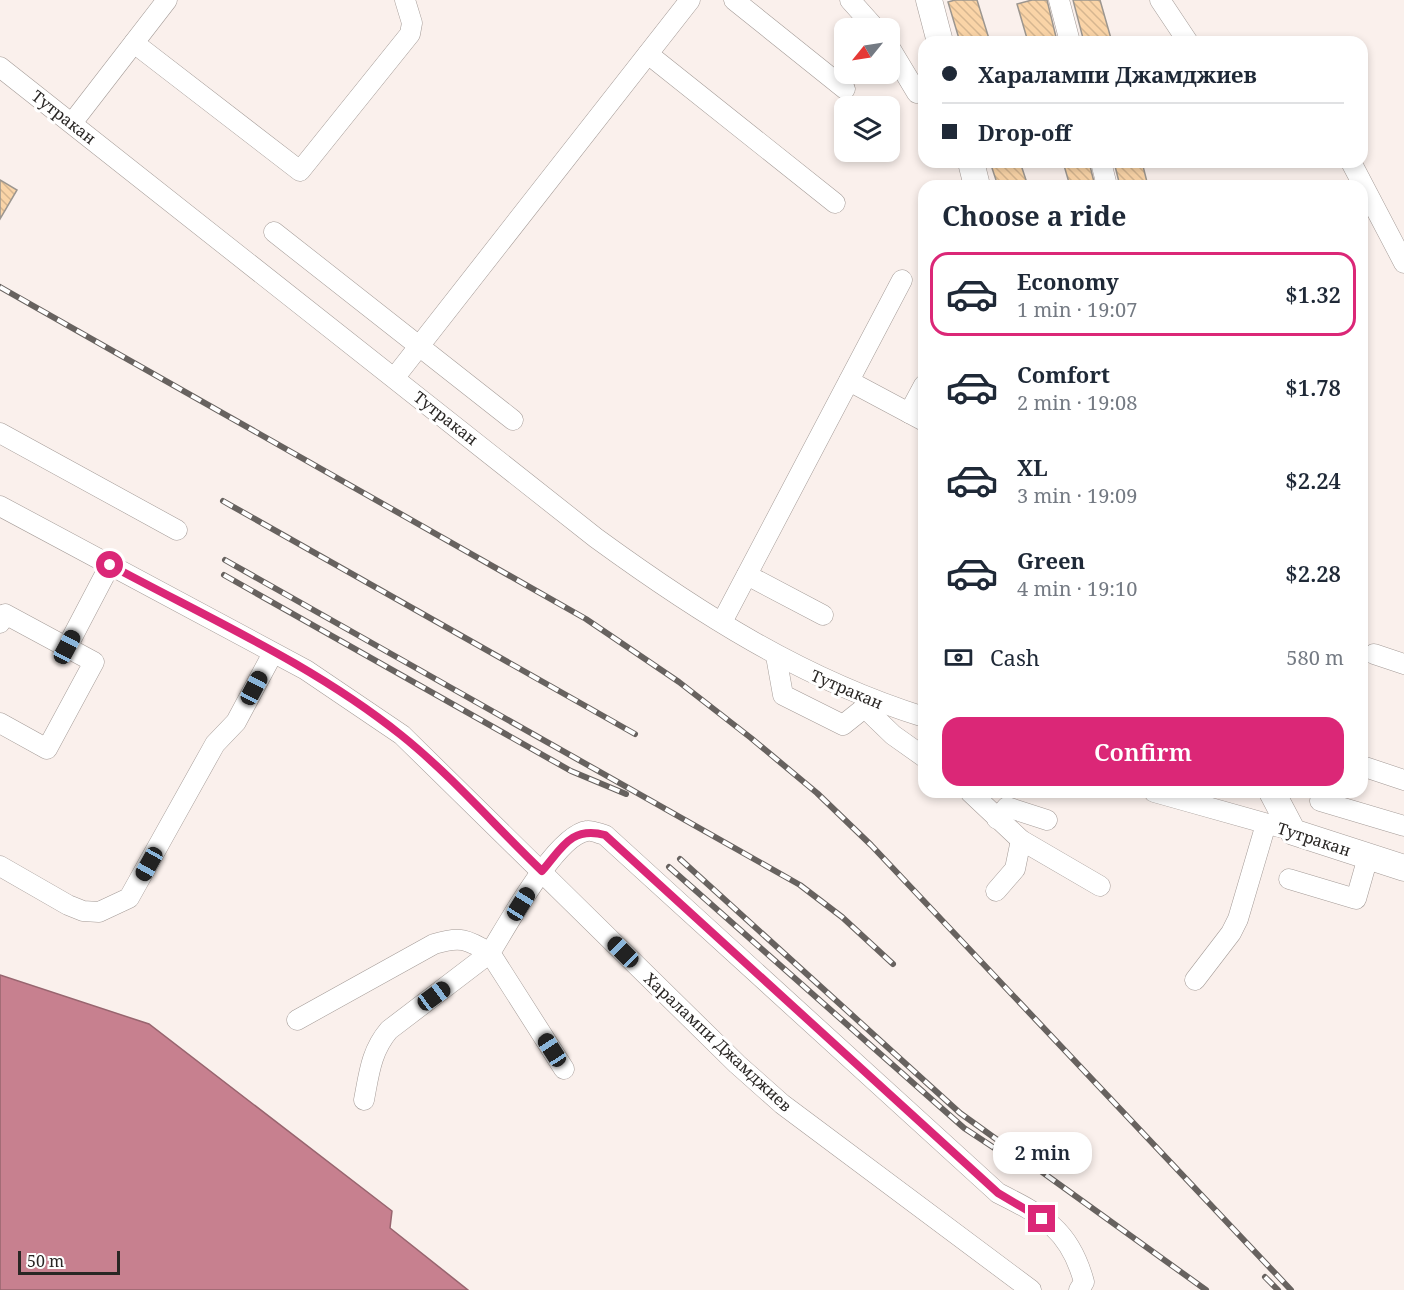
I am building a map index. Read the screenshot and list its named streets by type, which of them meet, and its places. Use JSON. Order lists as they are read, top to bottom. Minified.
{"streets":{"main road":["Тутракан"],"street":["Харалампи Джамджиев"]},"scale_bar":"50 m","north":"bottom left","page":{"banner":["Харалампи Джамджиев","Drop-off"],"heading":"Choose a ride","list":[{"name":"Economy","note":"1 min · 19:07","value":"$1.32"},{"name":"Comfort","note":"2 min · 19:08","value":"$1.78"},{"name":"XL","note":"3 min · 19:09","value":"$2.24"},{"name":"Green","note":"4 min · 19:10","value":"$2.28"}],"pay":["Cash","580 m"],"buttons":"Confirm","bubble":"2 min","scale":"50 m"}}
